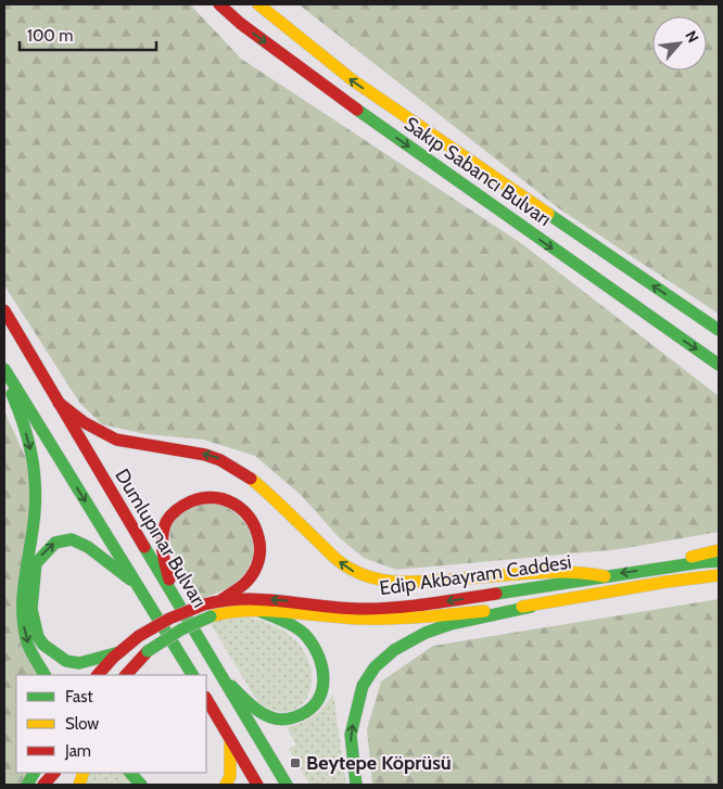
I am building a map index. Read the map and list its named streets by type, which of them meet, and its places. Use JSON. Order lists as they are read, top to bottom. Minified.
{"streets":{"main road":["Sakıp Sabancı Bulvarı","Dumlupınar Bulvarı","Edip Akbayram Caddesi"]},"places":{"transit":["Beytepe Köprüsü"]},"legend":["Fast","Slow","Jam"],"scale_bar":"100 m","north":"top right"}
